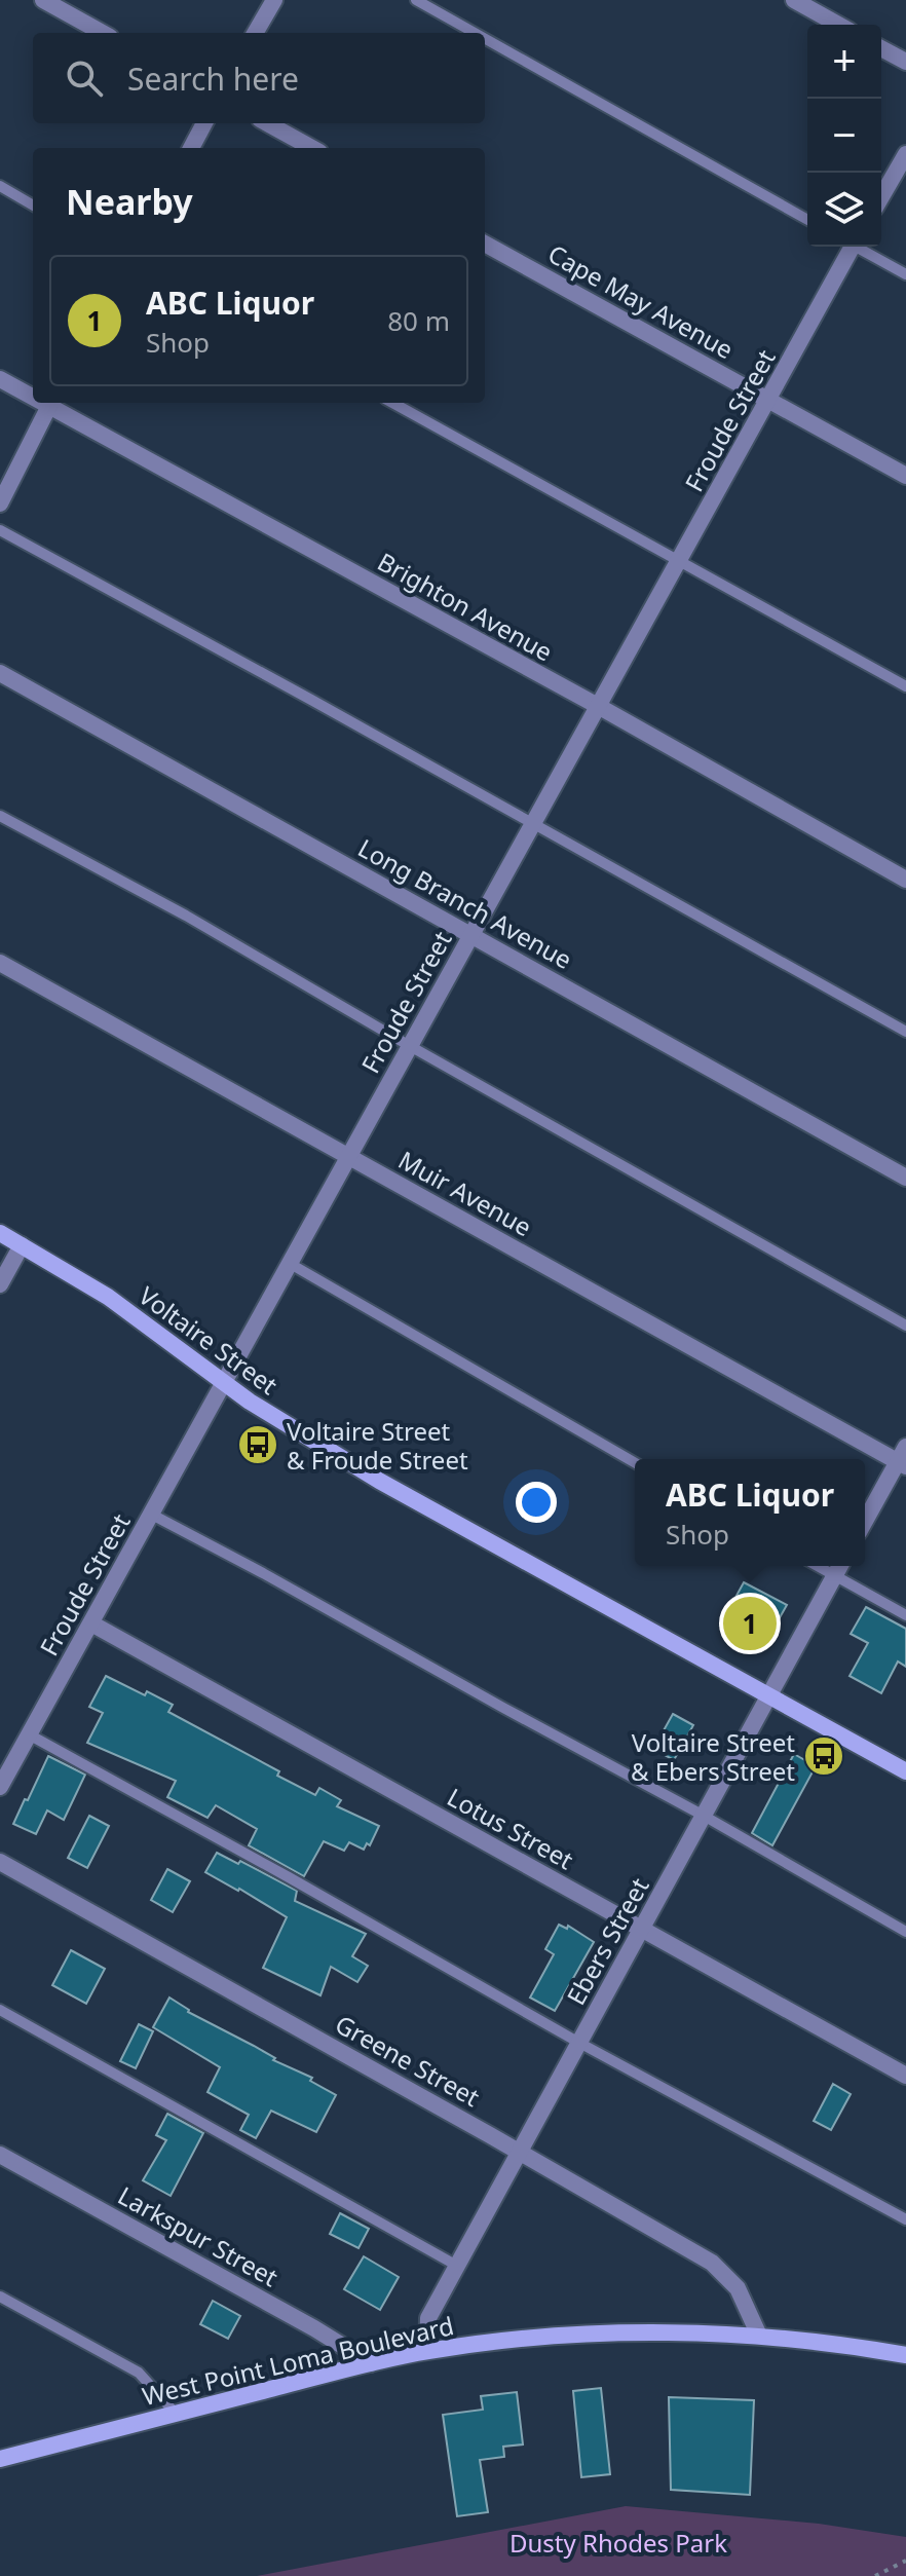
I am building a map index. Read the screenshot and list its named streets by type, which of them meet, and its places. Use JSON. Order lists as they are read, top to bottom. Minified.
{"streets":{"main road":["Voltaire Street","West Point Loma Boulevard"],"street":["Cape May Avenue","Froude Street","Brighton Avenue","Long Branch Avenue","Muir Avenue","Lotus Street","Ebers Street","Greene Street","Larkspur Street"]},"crossings":[["Cape May Avenue","Froude Street"],["Froude Street","Brighton Avenue"],["Froude Street","Long Branch Avenue"],["Froude Street","Muir Avenue"],["Froude Street","Voltaire Street"],["Froude Street","Lotus Street"],["Voltaire Street","Ebers Street"],["Lotus Street","Ebers Street"],["Ebers Street","Greene Street"],["Ebers Street","West Point Loma Boulevard"],["Greene Street","West Point Loma Boulevard"],["Larkspur Street","West Point Loma Boulevard"]],"parks":["Dusty Rhodes Park"],"places":{"bus stop":["Voltaire Street & Froude Street","Voltaire Street & Ebers Street"]},"page":{"map_buttons":["+","−"],"search":"Search here","heading":"Nearby","list":[{"mark":"1","name":"ABC Liquor","note":"Shop","value":"80 m"}],"popup":["ABC Liquor","Shop"],"pins":"1"}}
